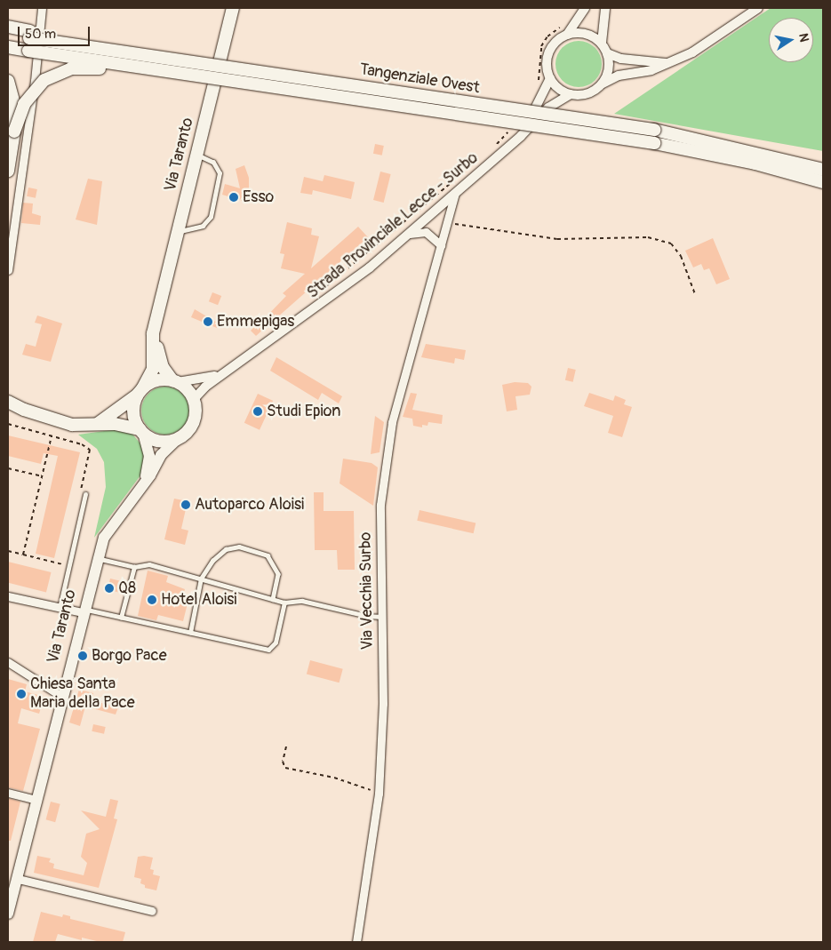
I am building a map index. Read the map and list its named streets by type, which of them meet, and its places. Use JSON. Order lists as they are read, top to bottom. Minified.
{"streets":{"main road":["Tangenziale Ovest","Via Taranto"],"street":["Strada Provinciale Lecce - Surbo","Via Vecchia Surbo"]},"crossings":[["Via Taranto","Strada Provinciale Lecce - Surbo"],["Strada Provinciale Lecce - Surbo","Via Vecchia Surbo"]],"places":["Esso","Emmepigas","Studi Epion","Autoparco Aloisi","Q8","Hotel Aloisi","Borgo Pace","Chiesa Santa Maria della Pace"],"scale_bar":"50 m","north":"right"}
